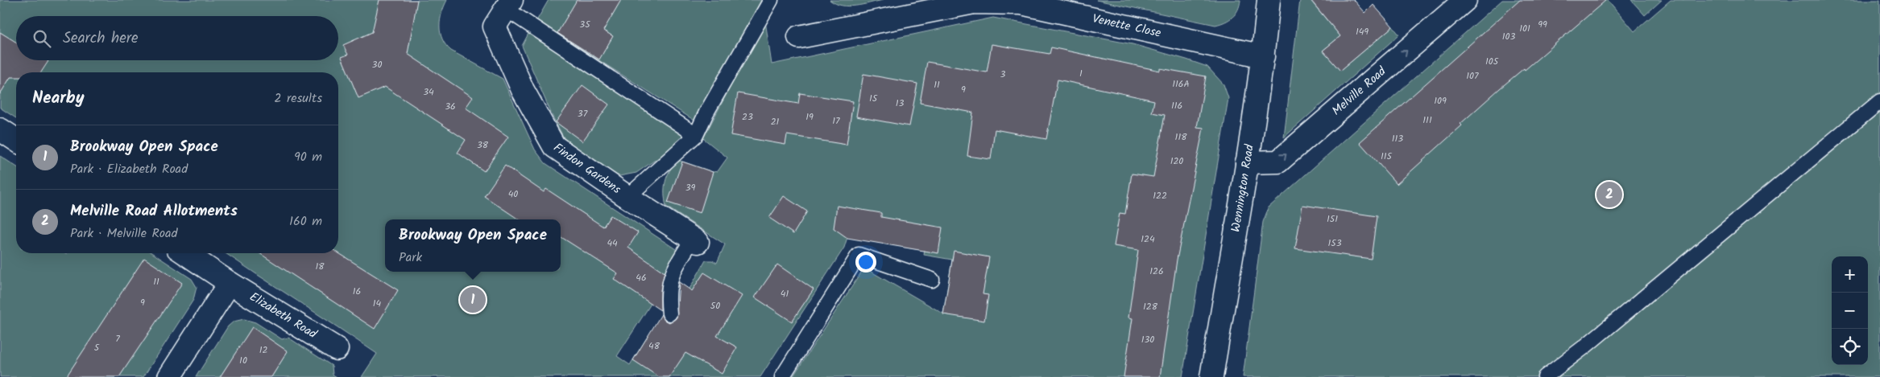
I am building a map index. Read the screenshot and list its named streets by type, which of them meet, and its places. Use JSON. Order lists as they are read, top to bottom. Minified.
{"streets":{"street":["Venette Close","Melville Road","Findon Gardens","Wennington Road","Elizabeth Road"]},"crossings":[["Venette Close","Wennington Road"],["Melville Road","Wennington Road"]],"one_way":["Melville Road"],"house_numbers":["35","99","101","149","103","105","30","1","3","107","116A","11","9","34","15","109","13","116","36","37","23","19","111","17","21","118","113","38","115","120","39","40","122","151","124","44","153","18","126","46","11","16","41","9","14","50","128","7","130","48","5","12","10"],"page":{"search":"Search here","heading":["Nearby","2 results"],"list":[{"mark":"1","name":"Brookway Open Space","note":"Park · Elizabeth Road","value":"90 m"},{"mark":"2","name":"Melville Road Allotments","note":"Park · Melville Road","value":"160 m"}],"pins":["2","1"],"popup":["Brookway Open Space","Park"],"map_buttons":["+","−"]}}
